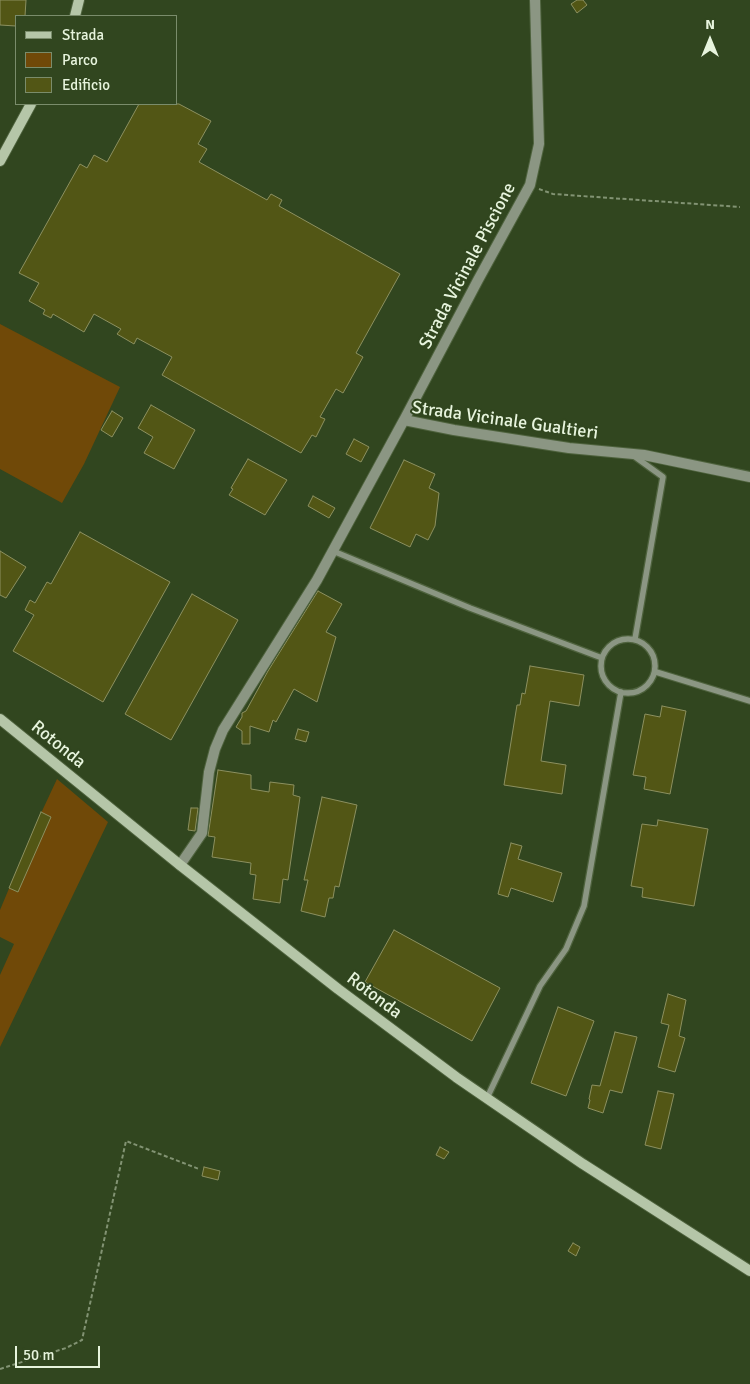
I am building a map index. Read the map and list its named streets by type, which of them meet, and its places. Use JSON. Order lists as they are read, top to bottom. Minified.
{"streets":{"main road":["Rotonda"],"street":["Strada Vicinale Piscione","Strada Vicinale Gualtieri"]},"crossings":[["Strada Vicinale Piscione","Strada Vicinale Gualtieri"],["Strada Vicinale Gualtieri","Rotonda"]],"legend":["Strada","Parco","Edificio"],"scale_bar":"50 m","north":"top"}
